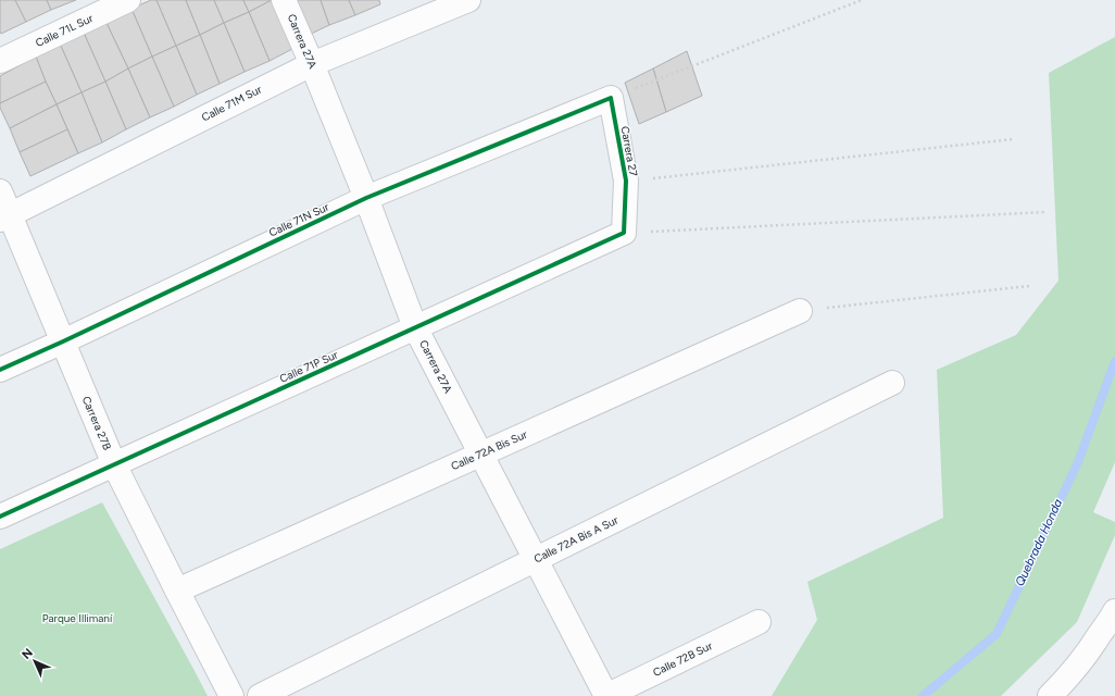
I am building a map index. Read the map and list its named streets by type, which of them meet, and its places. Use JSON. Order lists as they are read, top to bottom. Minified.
{"streets":{"street":["Calle 71L Sur","Carrera 27A","Calle 71M Sur","Carrera 27","Calle 71N Sur","Calle 71P Sur","Carrera 27B","Calle 72A Bis Sur","Calle 72A Bis A Sur","Calle 72B Sur"]},"crossings":[["Carrera 27A","Calle 71M Sur"],["Carrera 27A","Calle 71N Sur"],["Carrera 27A","Calle 71P Sur"],["Carrera 27A","Calle 72A Bis Sur"],["Carrera 27A","Calle 72A Bis A Sur"],["Carrera 27A","Calle 72B Sur"],["Calle 71M Sur","Carrera 27B"],["Carrera 27","Calle 71N Sur"],["Carrera 27","Calle 71P Sur"],["Calle 71N Sur","Carrera 27B"],["Calle 71P Sur","Carrera 27B"],["Carrera 27B","Calle 72A Bis Sur"]],"water":["Quebrada Honda"],"parks":["Parque Illimaní"],"north":"top left"}
